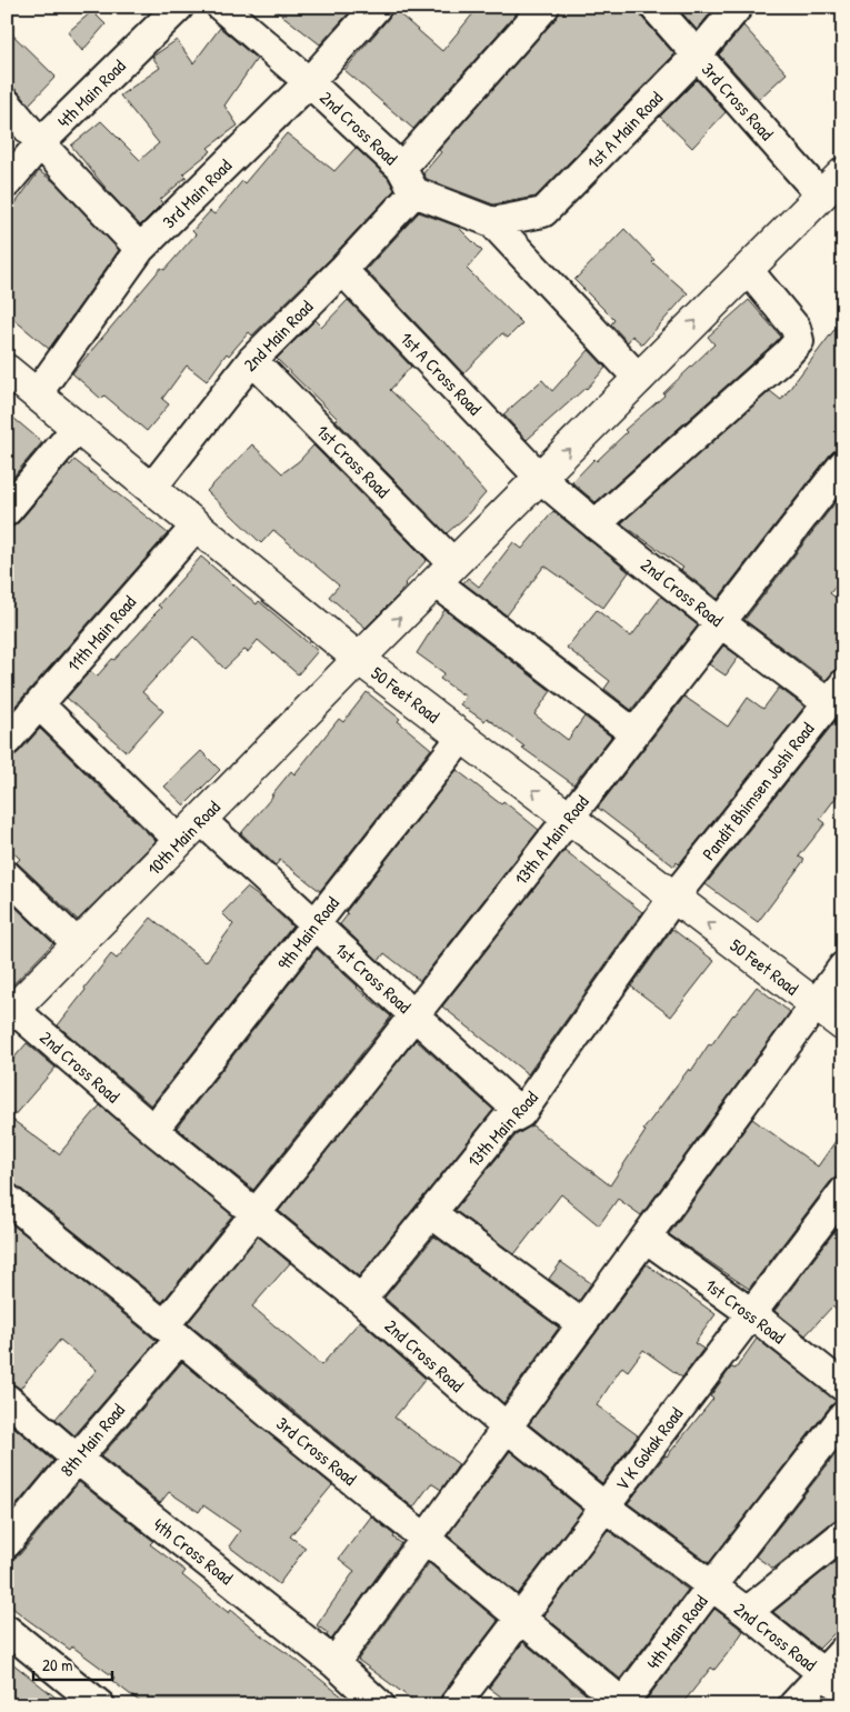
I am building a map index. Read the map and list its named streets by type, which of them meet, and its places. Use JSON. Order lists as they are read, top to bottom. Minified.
{"streets":{"main road":["50 Feet Road","10th Main Road"],"street":["4th Main Road","3rd Cross Road","2nd Cross Road","1st A Main Road","3rd Main Road","2nd Main Road","1st A Cross Road","1st Cross Road","11th Main Road","Pandit Bhimsen Joshi Road","13th A Main Road","9th Main Road","13th Main Road","8th Main Road","V K Gokak Road","4th Cross Road"]},"crossings":[["4th Main Road","3rd Cross Road"],["4th Main Road","2nd Cross Road"],["3rd Cross Road","1st A Main Road"],["3rd Cross Road","10th Main Road"],["3rd Cross Road","8th Main Road"],["3rd Cross Road","V K Gokak Road"],["2nd Cross Road","1st A Main Road"],["2nd Cross Road","3rd Main Road"],["2nd Cross Road","2nd Main Road"],["2nd Cross Road","1st A Cross Road"],["2nd Cross Road","Pandit Bhimsen Joshi Road"],["2nd Cross Road","10th Main Road"],["2nd Cross Road","13th A Main Road"],["2nd Cross Road","9th Main Road"],["2nd Cross Road","13th Main Road"],["2nd Cross Road","8th Main Road"],["2nd Cross Road","V K Gokak Road"],["3rd Main Road","50 Feet Road"],["2nd Main Road","1st A Cross Road"],["2nd Main Road","1st Cross Road"],["2nd Main Road","50 Feet Road"],["1st A Cross Road","10th Main Road"],["1st Cross Road","11th Main Road"],["1st Cross Road","10th Main Road"],["1st Cross Road","13th A Main Road"],["1st Cross Road","9th Main Road"],["1st Cross Road","13th Main Road"],["1st Cross Road","V K Gokak Road"],["11th Main Road","50 Feet Road"],["50 Feet Road","Pandit Bhimsen Joshi Road"],["50 Feet Road","10th Main Road"],["50 Feet Road","13th A Main Road"],["50 Feet Road","9th Main Road"],["50 Feet Road","13th Main Road"],["Pandit Bhimsen Joshi Road","13th Main Road"],["13th A Main Road","8th Main Road"],["8th Main Road","4th Cross Road"]],"one_way":["10th Main Road"],"scale_bar":"20 m"}
